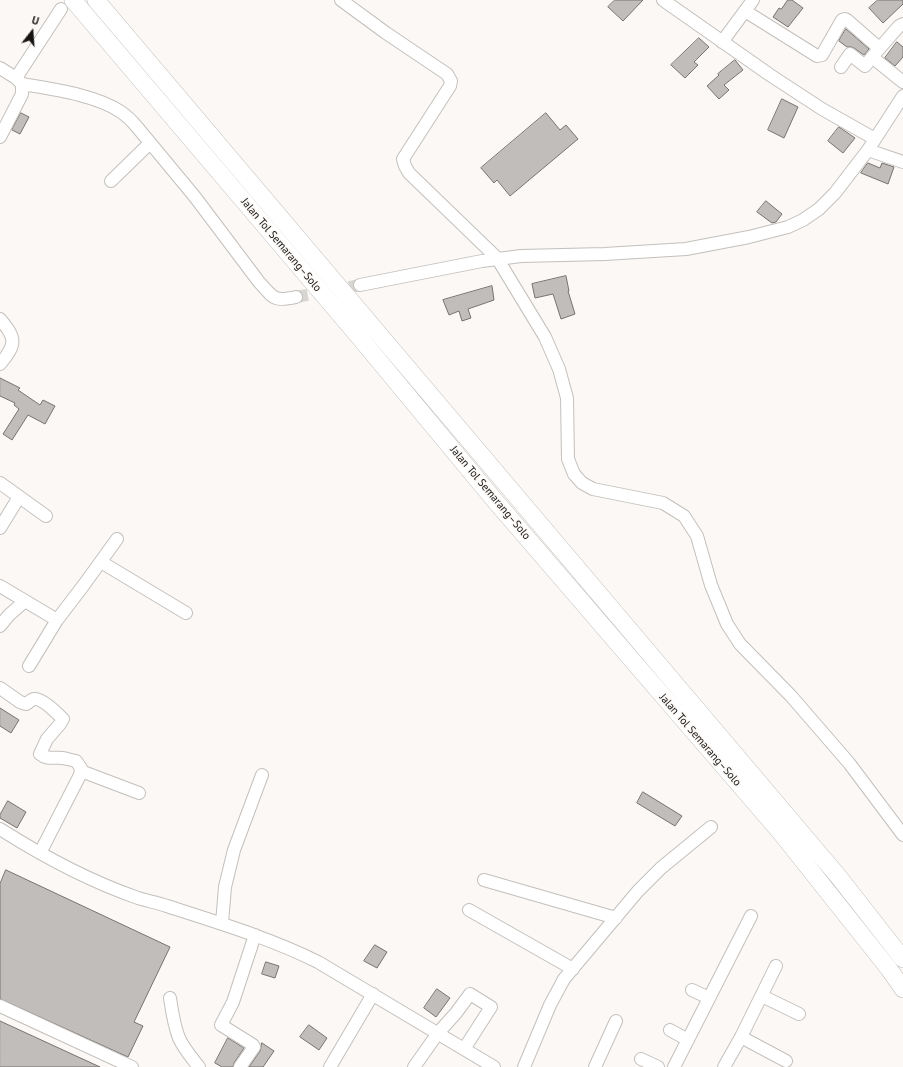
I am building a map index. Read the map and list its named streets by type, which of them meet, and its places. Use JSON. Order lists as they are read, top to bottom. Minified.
{"streets":{"highway":["Jalan Tol Semarang–Solo"]},"north":"top"}
